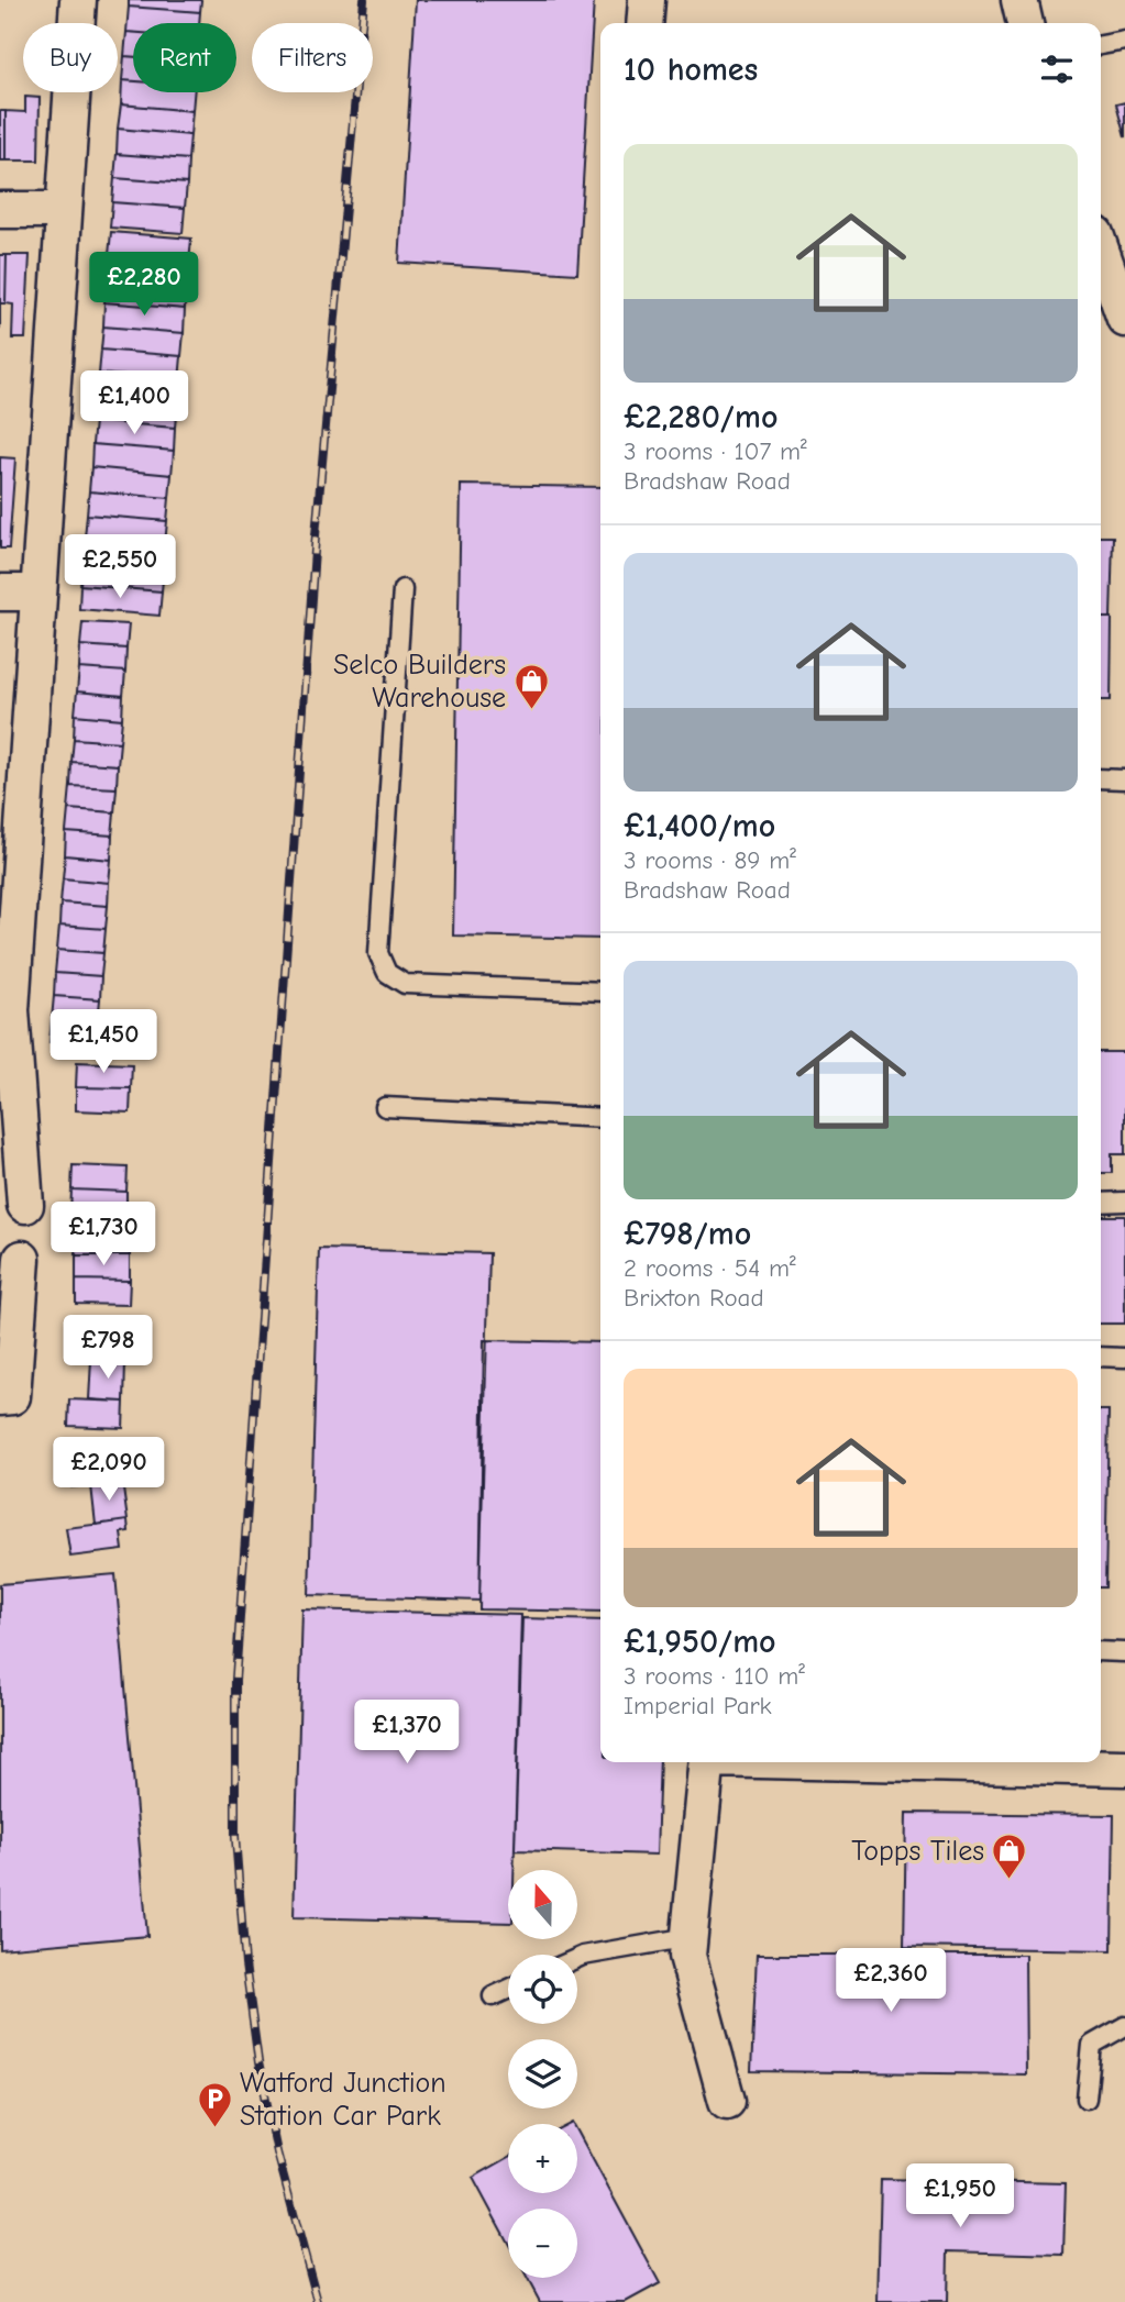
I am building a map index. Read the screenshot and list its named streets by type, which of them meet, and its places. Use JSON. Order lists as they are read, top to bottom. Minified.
{"places":{"shop":["Selco Builders Warehouse","Topps Tiles"],"parking":["Watford Junction Station Car Park"]},"north":"top","page":{"chip":["Buy","Rent","Filters"],"heading":"10 homes","list":[{"name":"£2,280/mo","note":"3 rooms · 107 m² · Bradshaw Road"},{"name":"£1,400/mo","note":"3 rooms · 89 m² · Bradshaw Road"},{"name":"£798/mo","note":"2 rooms · 54 m² · Brixton Road"},{"name":"£1,950/mo","note":"3 rooms · 110 m² · Imperial Park"}],"price":["£2,280","£1,400","£2,550","£1,450","£1,730","£798","£2,090","£1,370","£2,360","£1,950"],"map_buttons":["+","−"]}}
